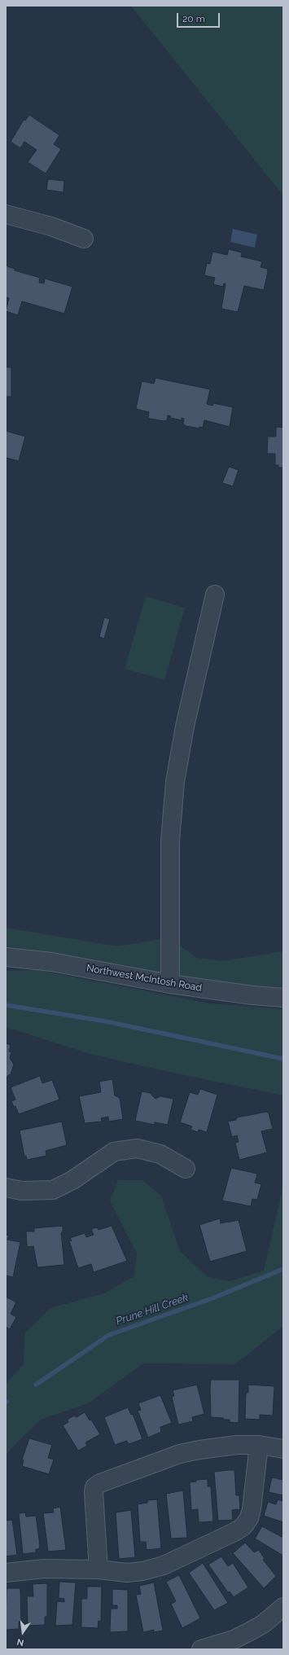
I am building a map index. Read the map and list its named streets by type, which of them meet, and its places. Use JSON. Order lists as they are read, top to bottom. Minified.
{"streets":{"street":["Northwest McIntosh Road"]},"water":["Prune Hill Creek"],"scale_bar":"20 m","north":"bottom"}
